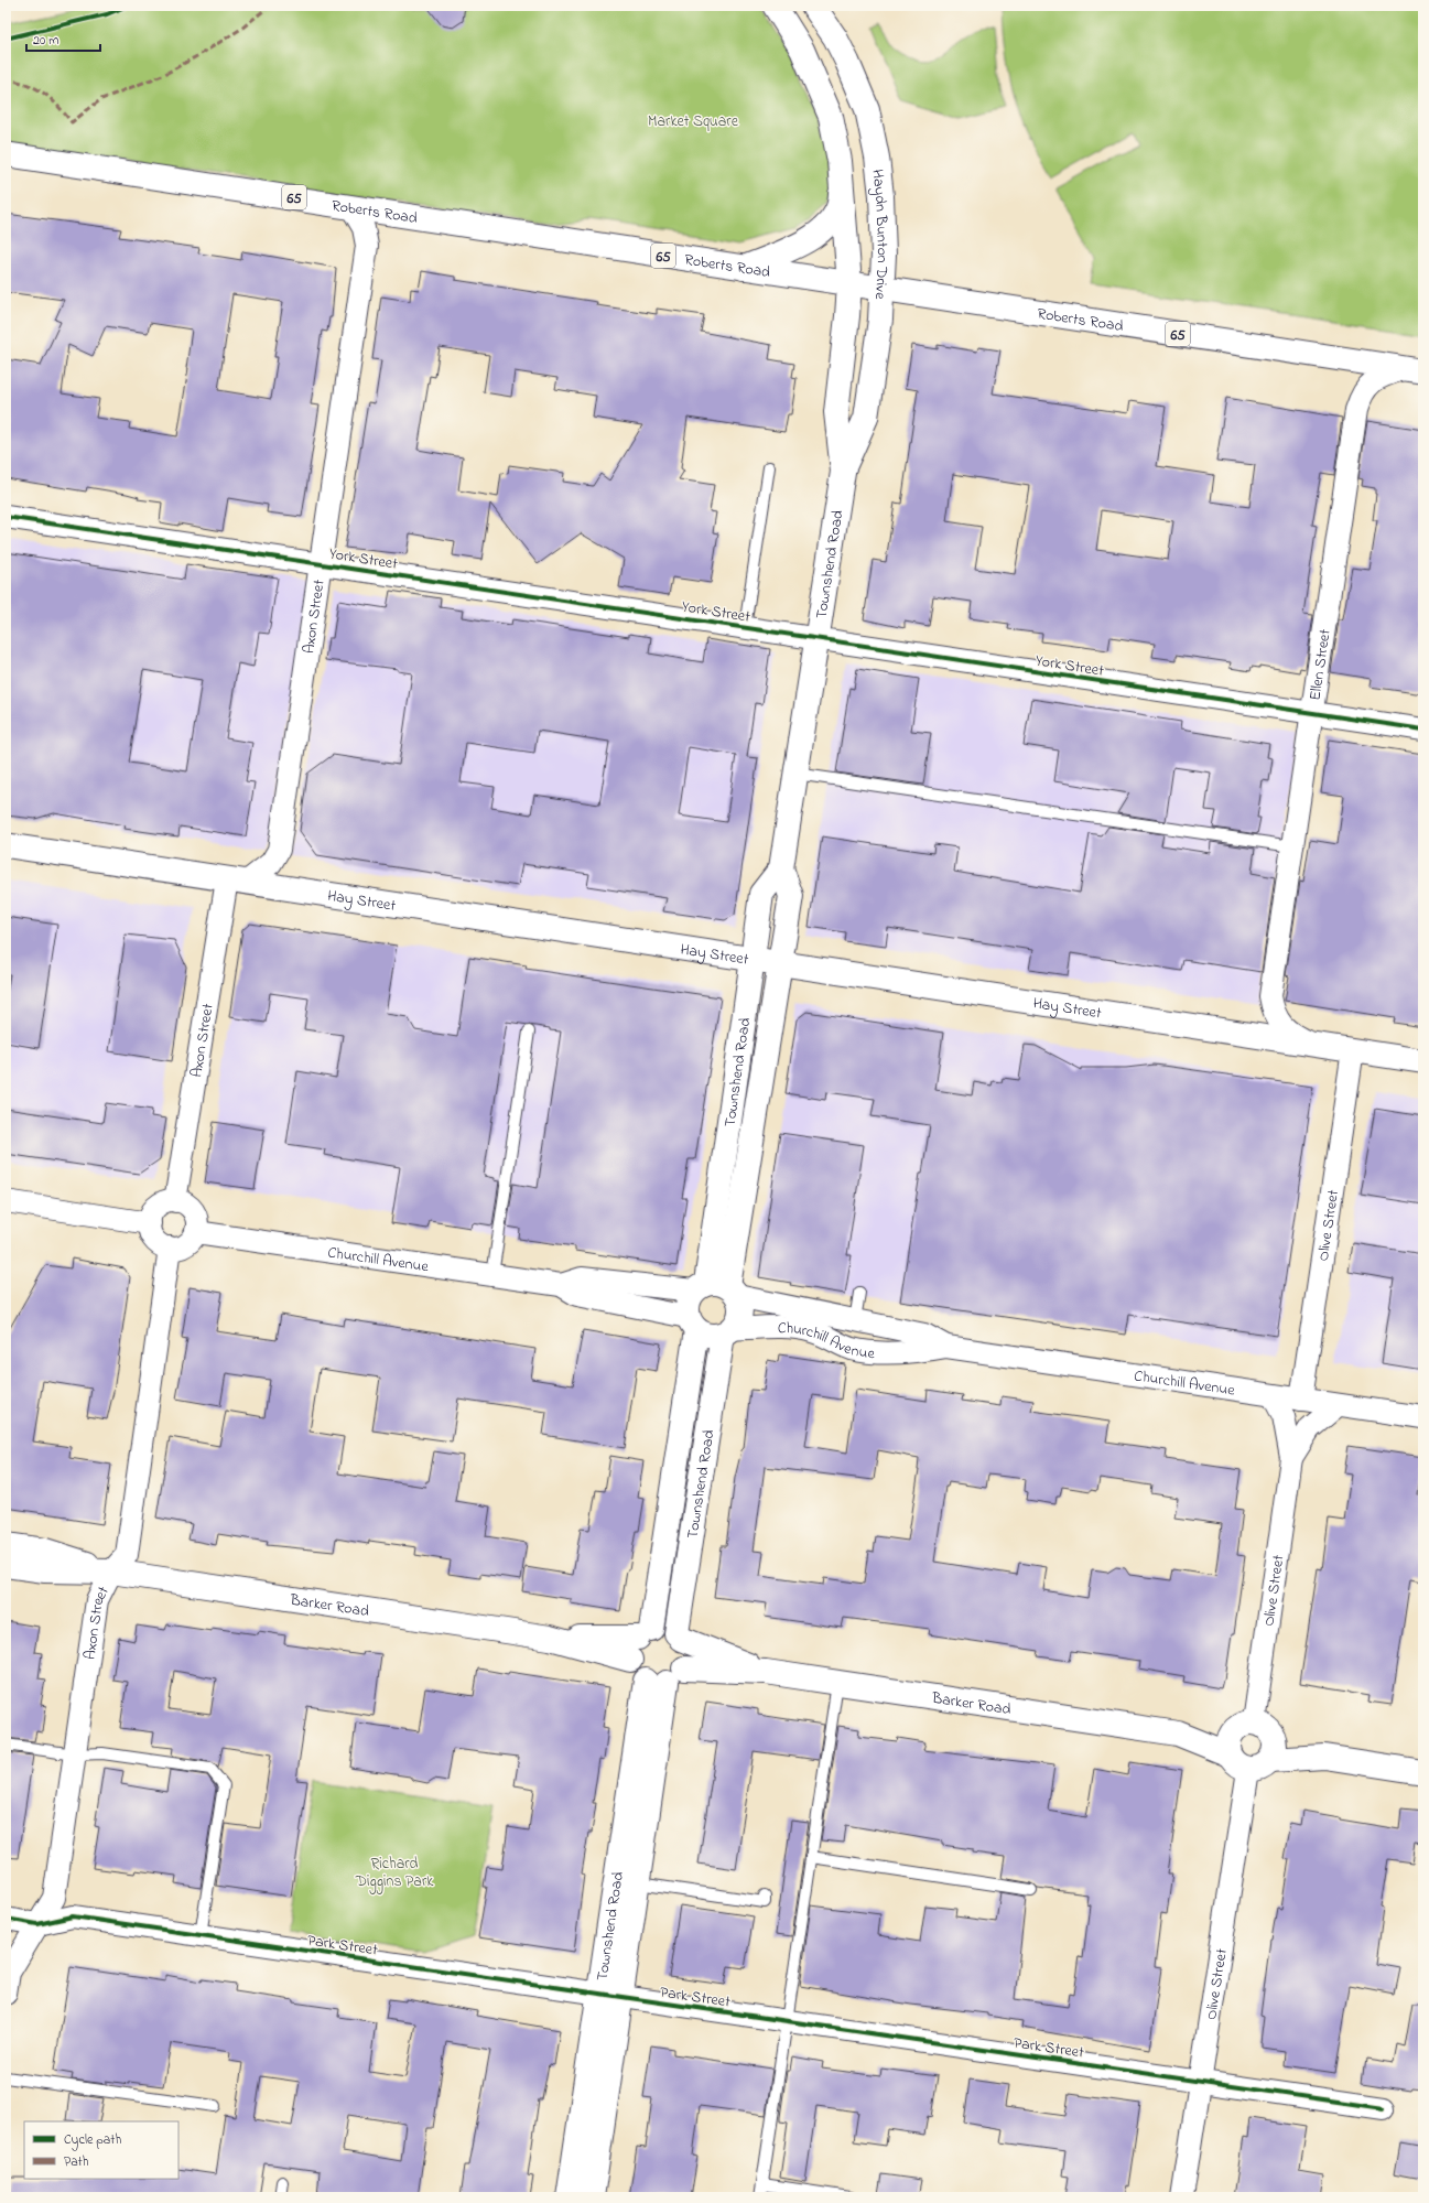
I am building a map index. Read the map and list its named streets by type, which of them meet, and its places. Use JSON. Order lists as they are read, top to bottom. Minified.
{"streets":{"main road":["65","Roberts Road","Haydn Bunton Drive","Townshend Road","Hay Street","Barker Road"],"street":["York Street","Axon Street","Ellen Street","Olive Street","Churchill Avenue","Park Street"]},"crossings":[["Roberts Road","Haydn Bunton Drive"],["Roberts Road","Townshend Road"],["Roberts Road","Axon Street"],["Roberts Road","Ellen Street"],["Haydn Bunton Drive","Townshend Road"],["York Street","Townshend Road"],["York Street","Axon Street"],["York Street","Ellen Street"],["Townshend Road","Hay Street"],["Townshend Road","Churchill Avenue"],["Townshend Road","Barker Road"],["Townshend Road","Park Street"],["Axon Street","Hay Street"],["Axon Street","Churchill Avenue"],["Axon Street","Barker Road"],["Axon Street","Park Street"],["Ellen Street","Hay Street"],["Hay Street","Olive Street"],["Olive Street","Churchill Avenue"],["Olive Street","Barker Road"],["Olive Street","Park Street"]],"parks":["Market Square","Richard Diggins Park"],"legend":["Cycle path","Path"],"scale_bar":"20 m"}
